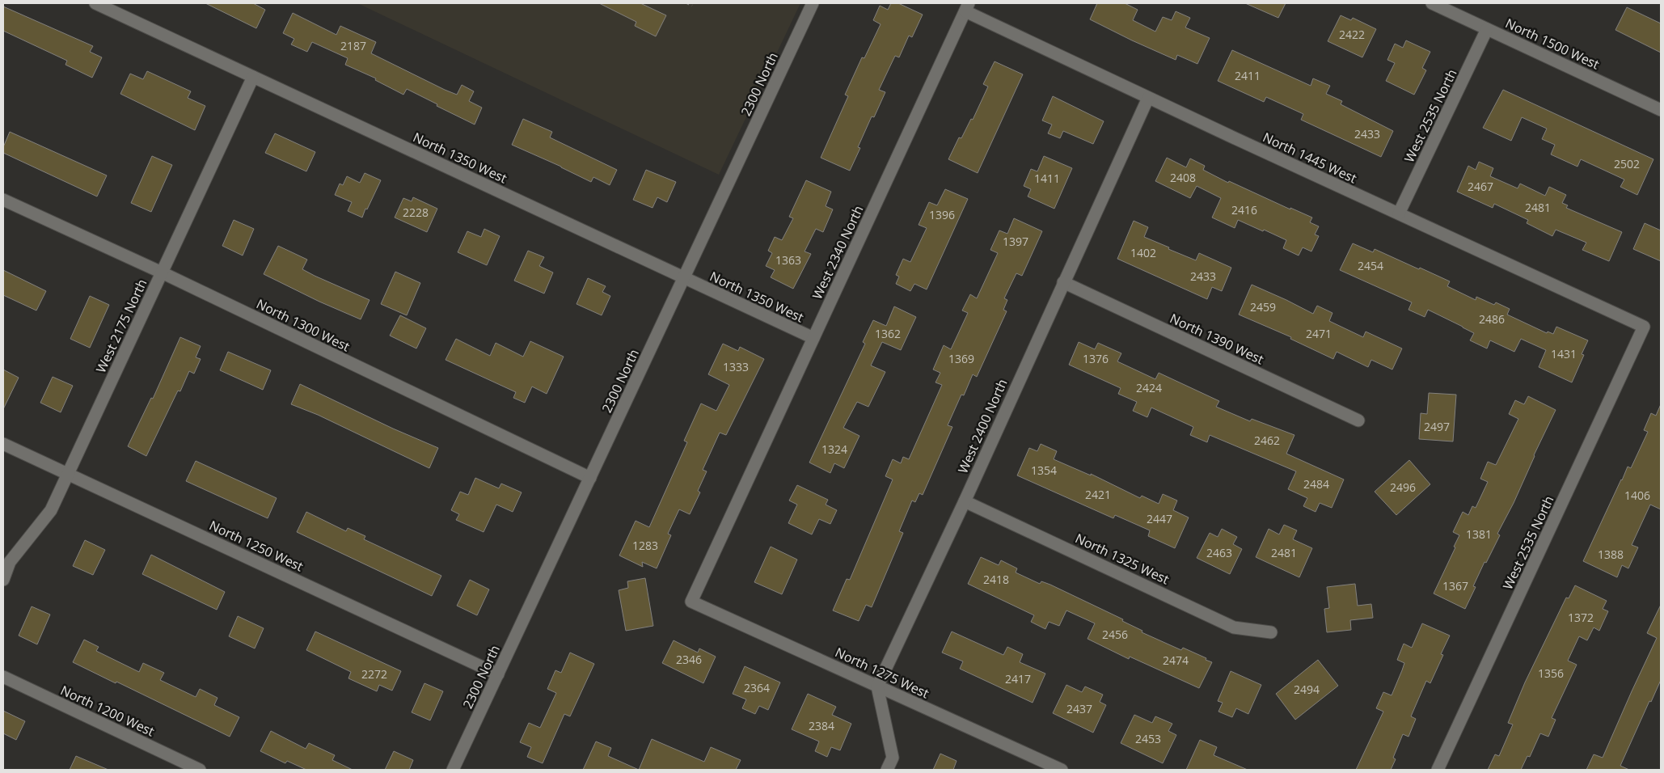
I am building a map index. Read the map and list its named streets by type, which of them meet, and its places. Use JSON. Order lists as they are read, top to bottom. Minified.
{"streets":{"street":["North 1500 West","2300 North","West 2535 North","North 1350 West","North 1445 West","West 2340 North","North 1300 West","West 2175 North","North 1390 West","West 2400 North","North 1250 West","North 1325 West","North 1275 West","North 1200 West"]},"crossings":[["North 1500 West","West 2535 North"],["2300 North","North 1350 West"],["2300 North","North 1300 West"],["2300 North","North 1250 West"],["West 2535 North","North 1445 West"],["North 1350 West","West 2340 North"],["North 1350 West","West 2175 North"],["North 1445 West","West 2340 North"],["North 1445 West","West 2400 North"],["West 2340 North","North 1275 West"],["North 1300 West","West 2175 North"],["West 2175 North","North 1250 West"],["North 1390 West","West 2400 North"],["West 2400 North","North 1325 West"],["West 2400 North","North 1275 West"]],"house_numbers":["2422","2187","2411","2433","2502","2408","1411","2467","2481","2416","2228","1396","1397","1402","1363","2454","2433","2459","2486","1362","2471","1431","1369","1376","1333","2424","2497","2462","1324","1354","2484","2496","2421","1406","2447","1381","1283","2463","2481","1388","2418","1367","1372","2456","2346","2474","1356","2272","2417","2364","2494","2437","2384","2453"]}
